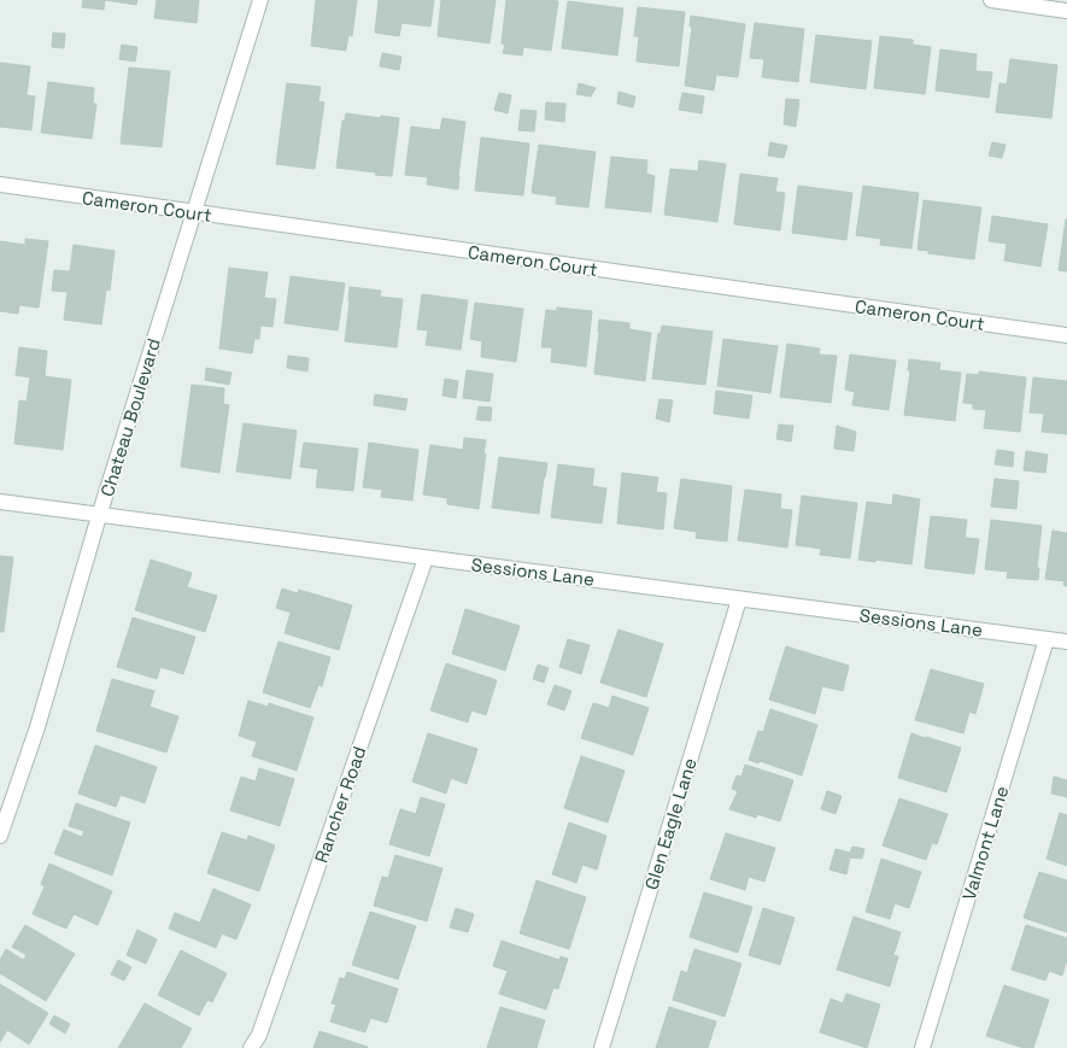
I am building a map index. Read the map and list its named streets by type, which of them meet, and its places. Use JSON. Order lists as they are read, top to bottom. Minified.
{"streets":{"street":["Cameron Court","Chateau Boulevard","Sessions Lane","Rancher Road","Glen Eagle Lane","Valmont Lane"]},"crossings":[["Cameron Court","Chateau Boulevard"],["Chateau Boulevard","Sessions Lane"],["Sessions Lane","Rancher Road"],["Sessions Lane","Glen Eagle Lane"],["Sessions Lane","Valmont Lane"]]}
